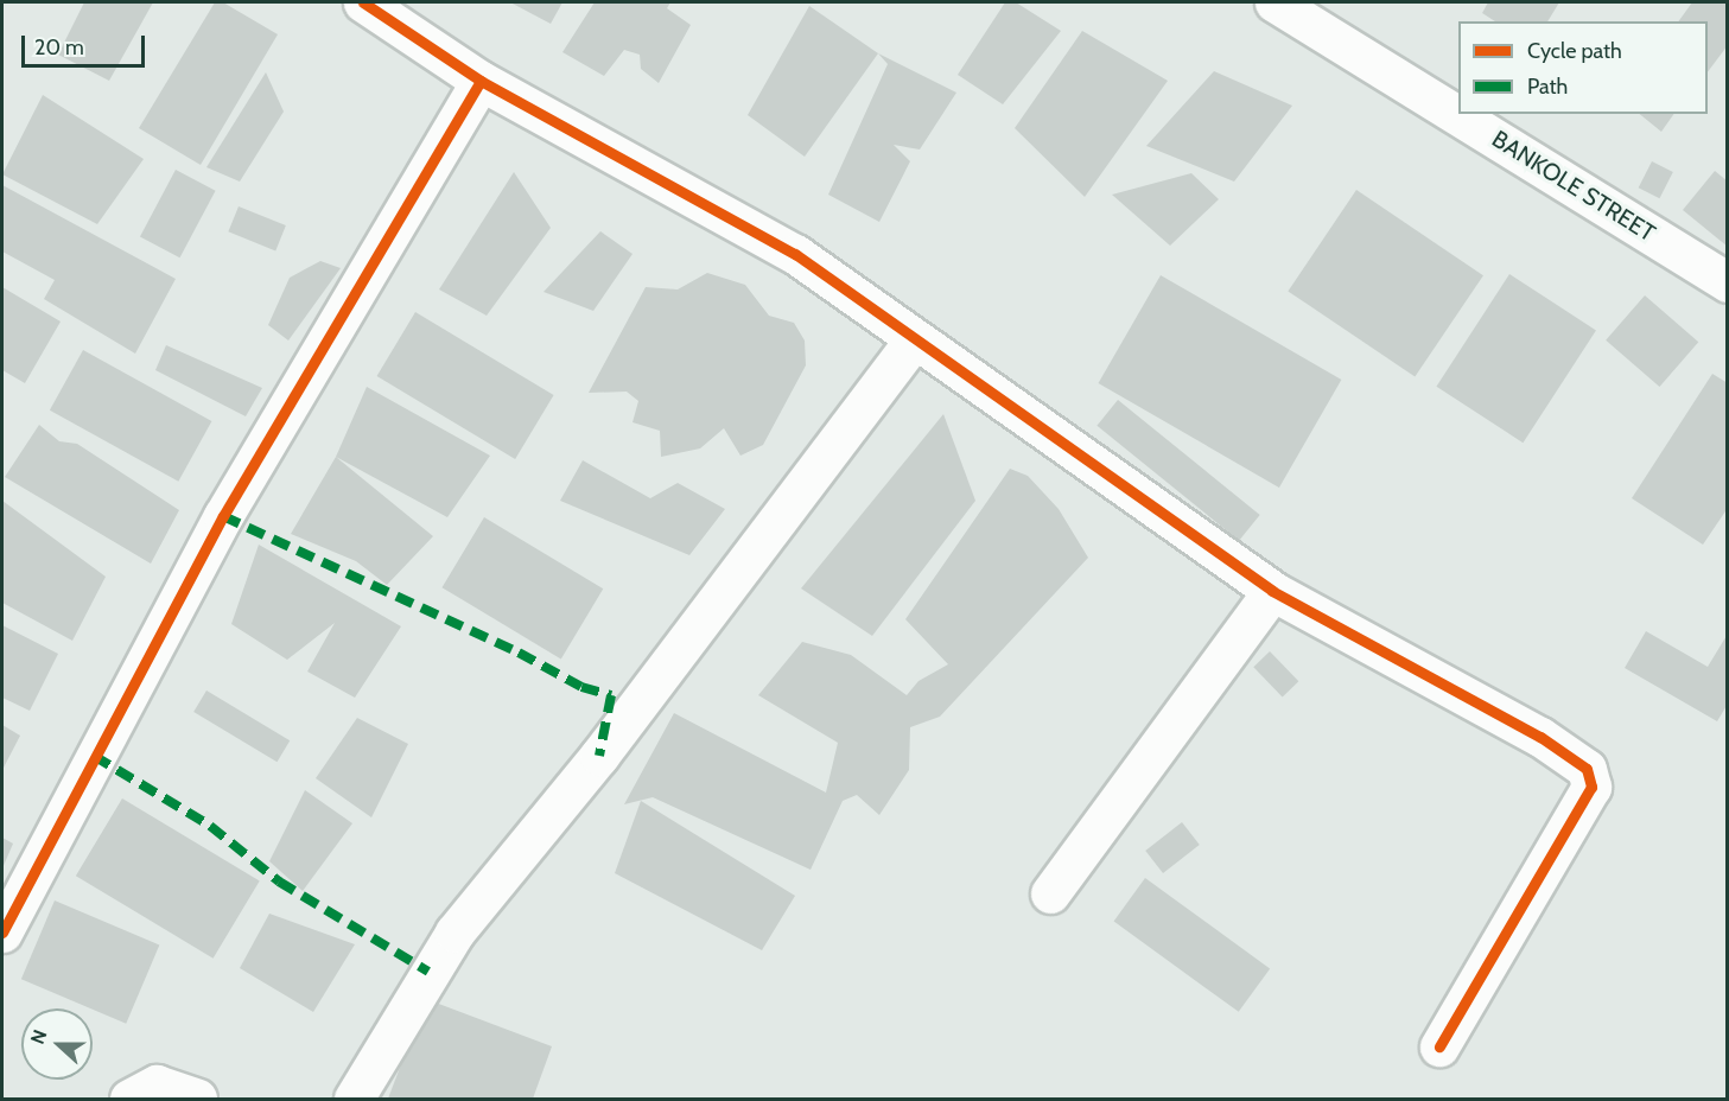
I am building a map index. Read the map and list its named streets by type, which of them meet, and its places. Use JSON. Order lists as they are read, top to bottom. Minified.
{"streets":{"street":["BANKOLE STREET"]},"legend":["Cycle path","Path"],"scale_bar":"20 m","north":"left"}
